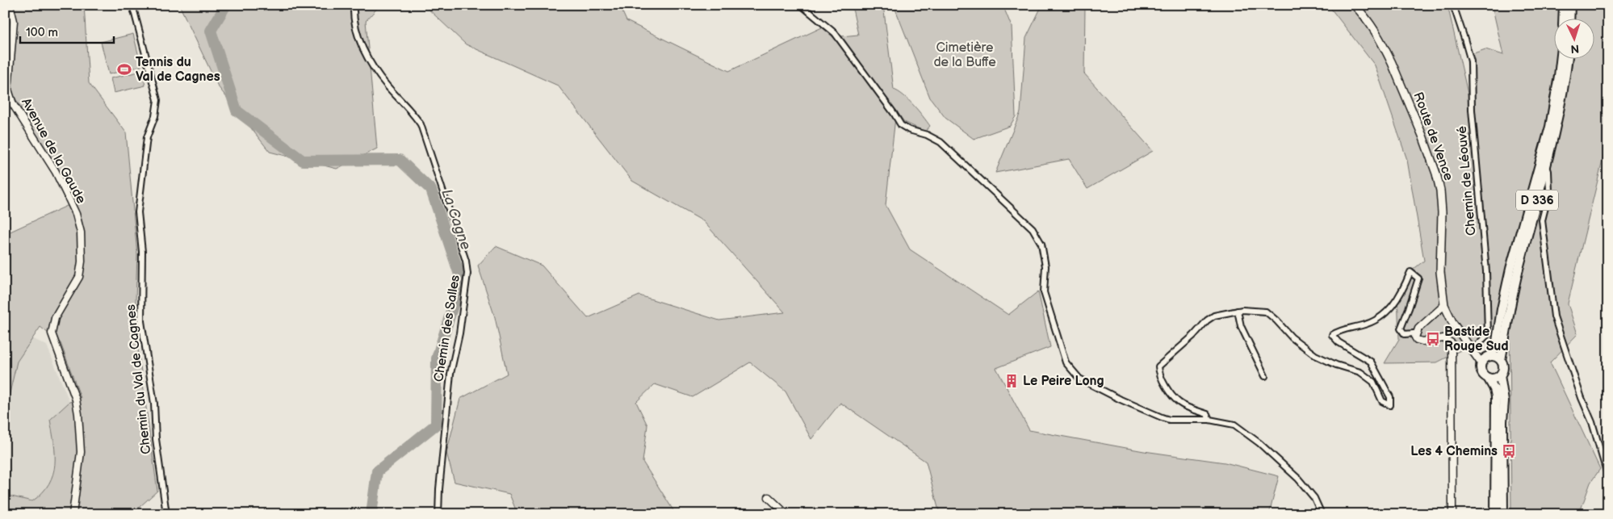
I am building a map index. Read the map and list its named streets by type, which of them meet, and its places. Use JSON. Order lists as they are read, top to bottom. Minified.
{"streets":{"main road":["Route de Vence","D 336"],"street":["Avenue de la Gaude","Chemin de Léouvé","Chemin des Salles","Chemin du Val de Cagnes"]},"crossings":[["Route de Vence","Chemin de Léouvé"]],"water":["La Cagne"],"parks":["Cimetière de la Buffe"],"places":{"sports":["Tennis du Val de Cagnes"],"bus stop":["Bastide Rouge Sud","Les 4 Chemins"],"building":["Le Peire Long"]},"scale_bar":"100 m","north":"bottom"}
